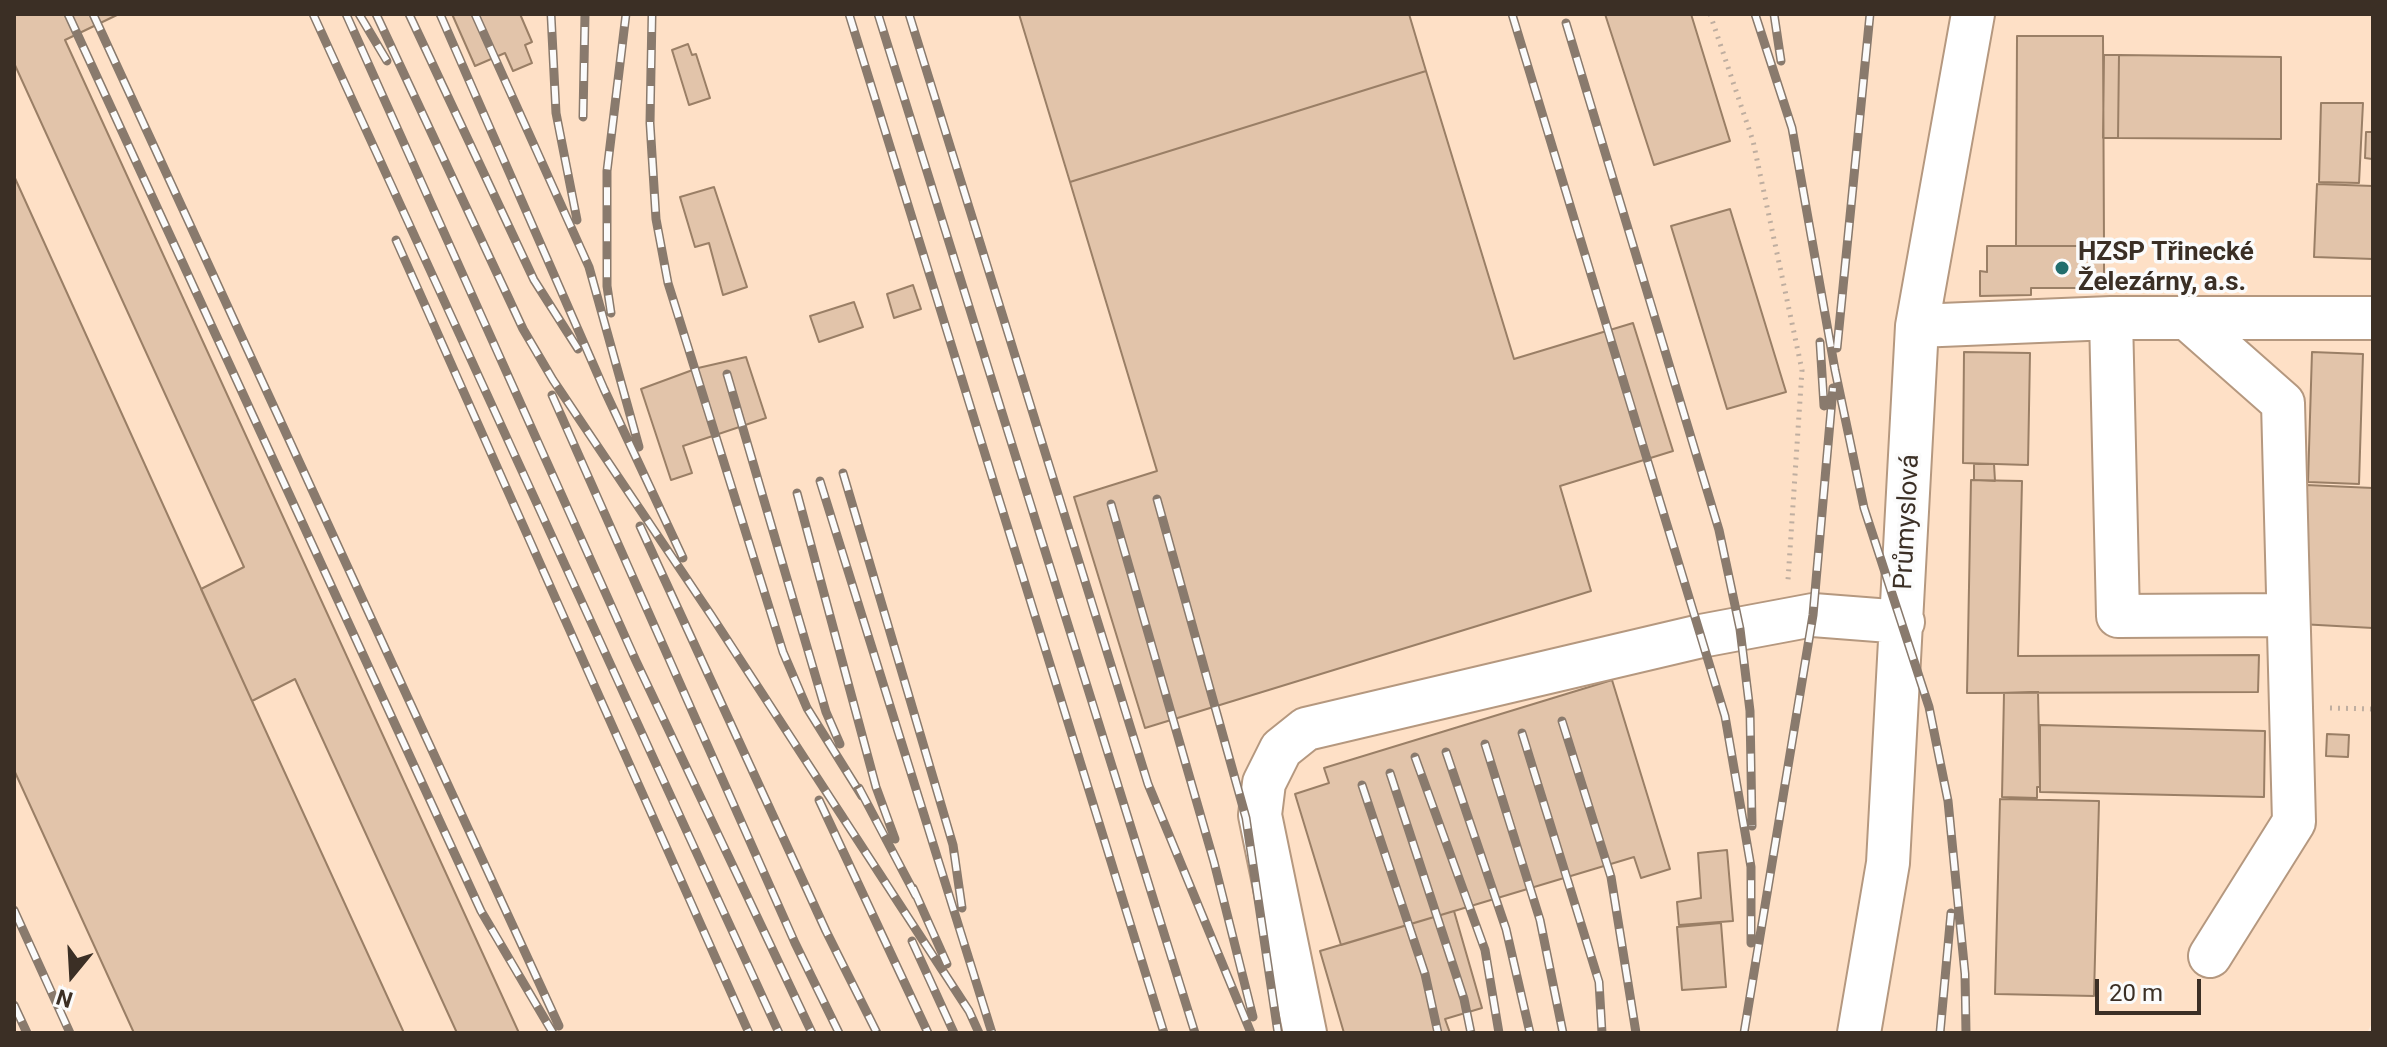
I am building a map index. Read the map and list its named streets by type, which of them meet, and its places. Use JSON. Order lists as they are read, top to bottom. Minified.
{"streets":{"street":["Průmyslová"]},"places":["HZSP Třinecké Železárny, a.s."],"scale_bar":"20 m","north":"bottom"}
